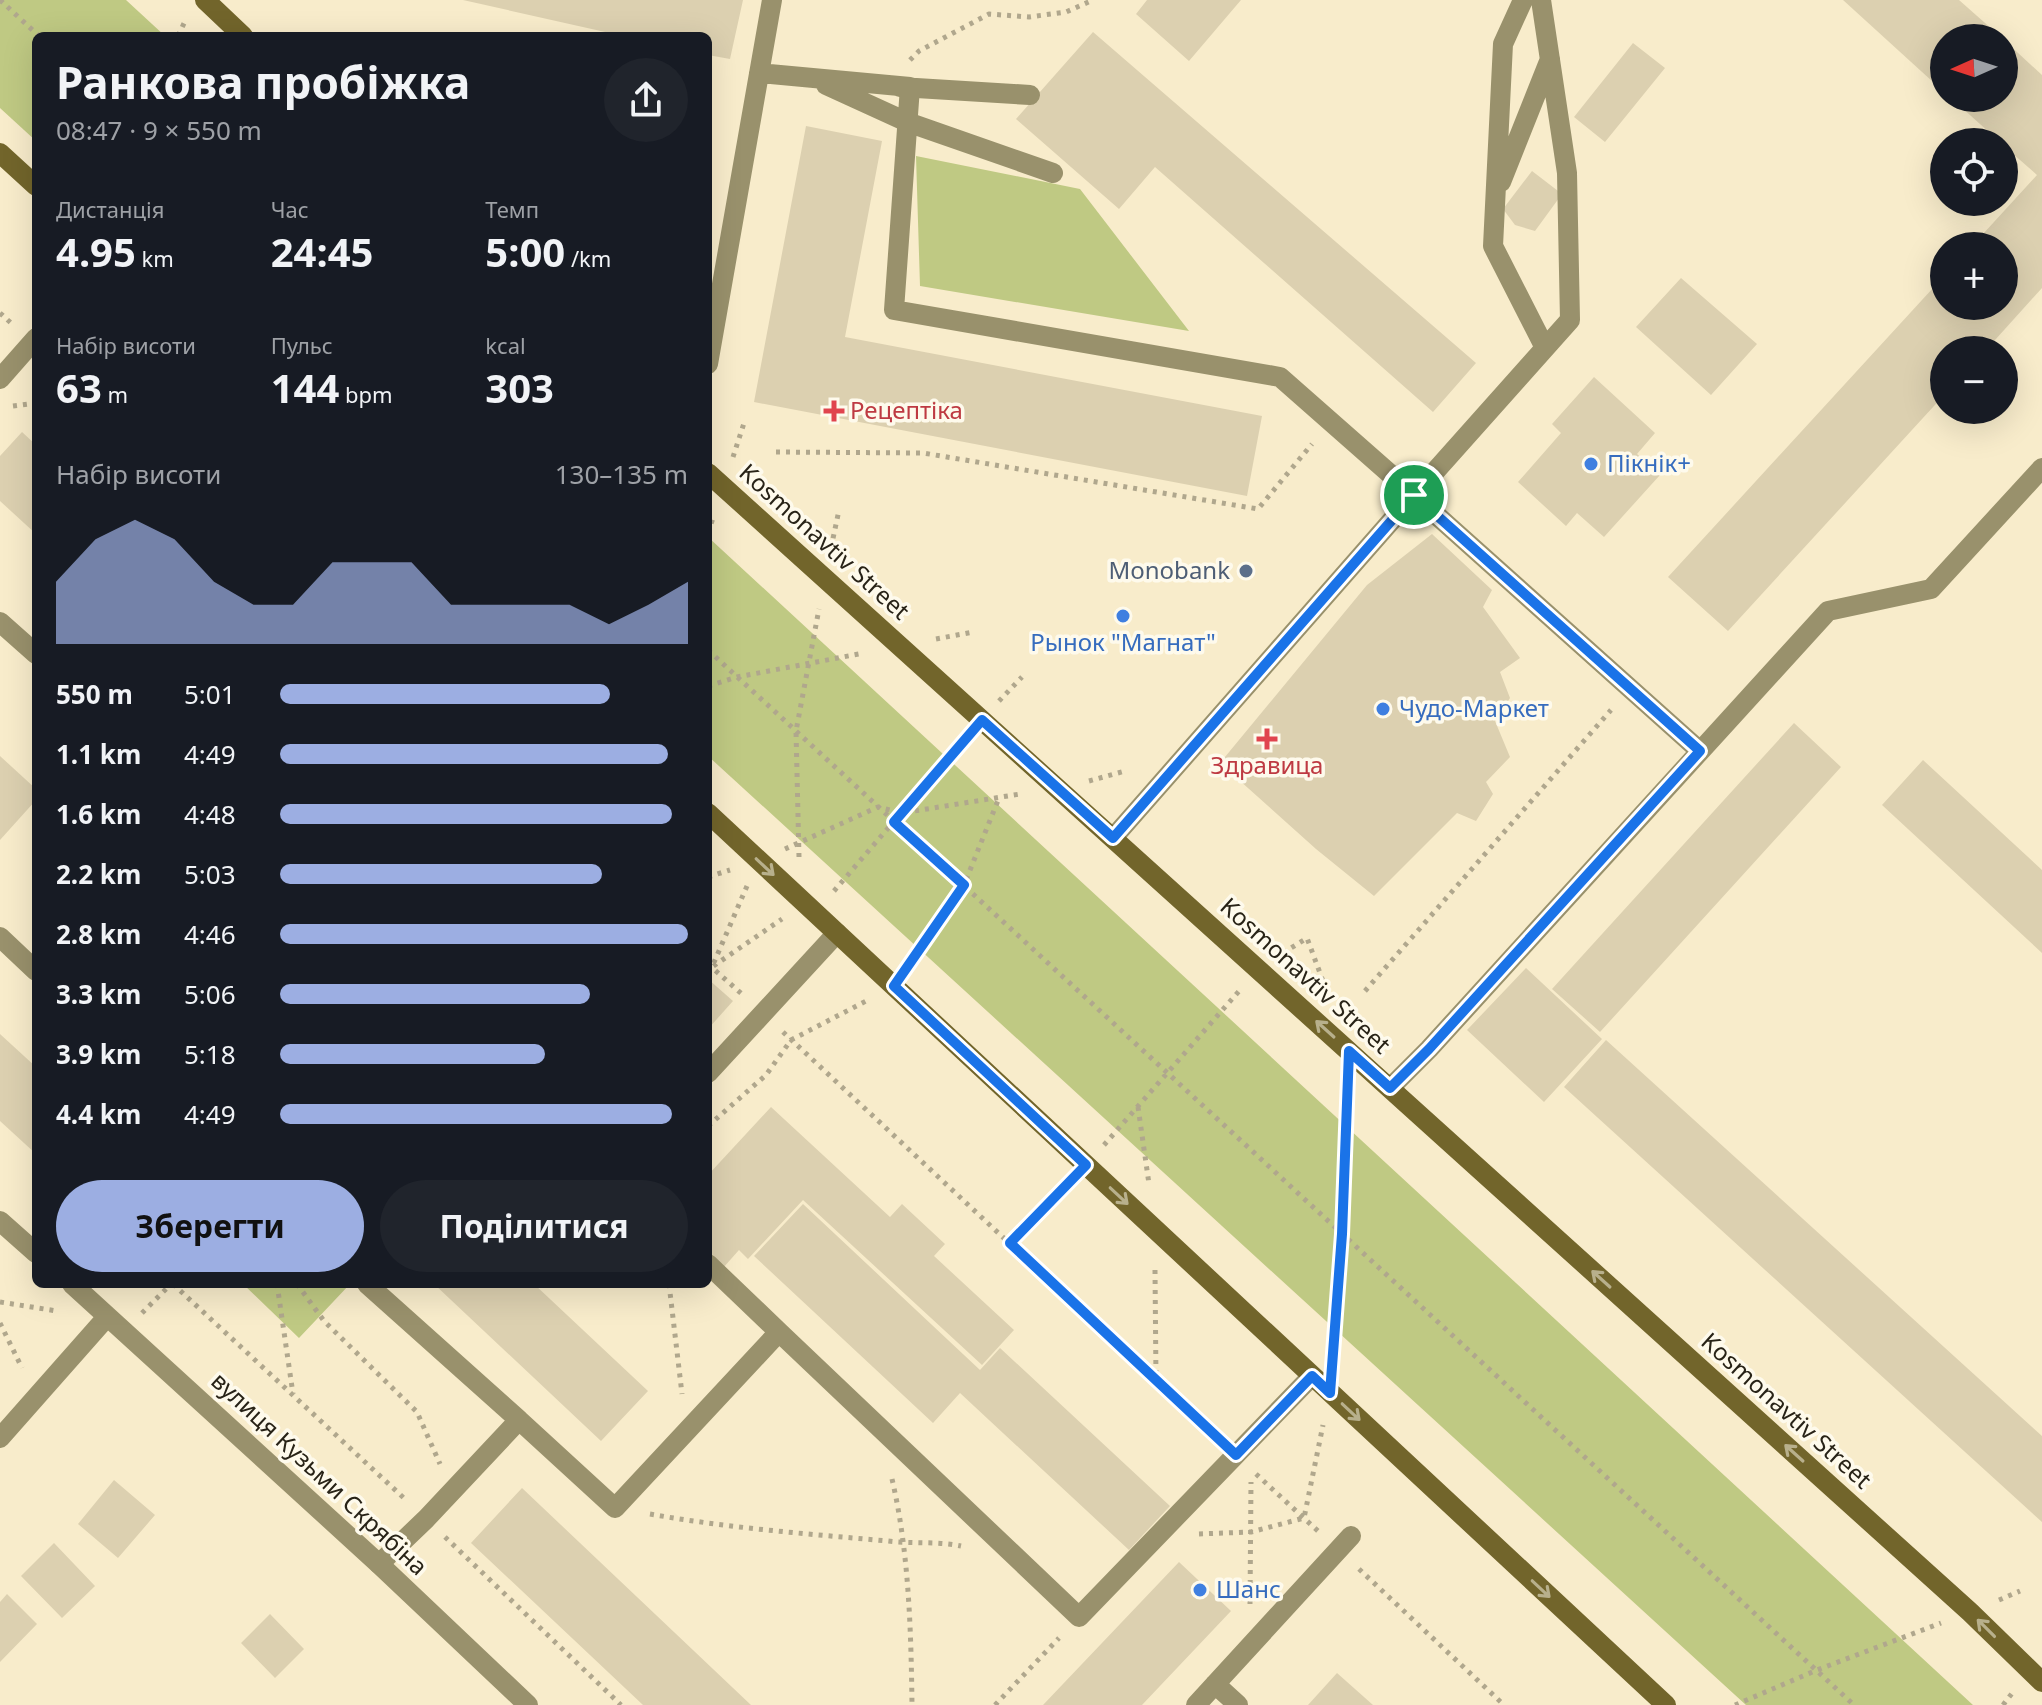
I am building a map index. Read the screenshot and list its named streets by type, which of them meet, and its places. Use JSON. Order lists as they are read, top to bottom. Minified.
{"streets":{"street":["Kosmonavtiv Street","вулиця Кузьми Скрябіна"]},"one_way":["Kosmonavtiv Street"],"places":{"health":["Рецептіка","Здравица"],"other":["Пікнік+","Monobank","Рынок \"Магнат\"","Чудо-Маркет","Шанс"]},"north":"left","page":{"map_buttons":["+","−"],"heading":["Ранкова пробіжка","08:47 · 9 × 550 m"],"stats":[["Дистанція","4.95 km"],["Час","24:45"],["Темп","5:00 /km"],["Набір висоти","63 m"],["Пульс","144 bpm"],["kcal","303"]],"chart":["Набір висоти","130–135 m"],"list":[{"name":"550 m","note":"5:01"},{"name":"1.1 km","note":"4:49"},{"name":"1.6 km","note":"4:48"},{"name":"2.2 km","note":"5:03"},{"name":"2.8 km","note":"4:46"},{"name":"3.3 km","note":"5:06"},{"name":"3.9 km","note":"5:18"},{"name":"4.4 km","note":"4:49"}],"buttons":["Зберегти","Поділитися"]}}
